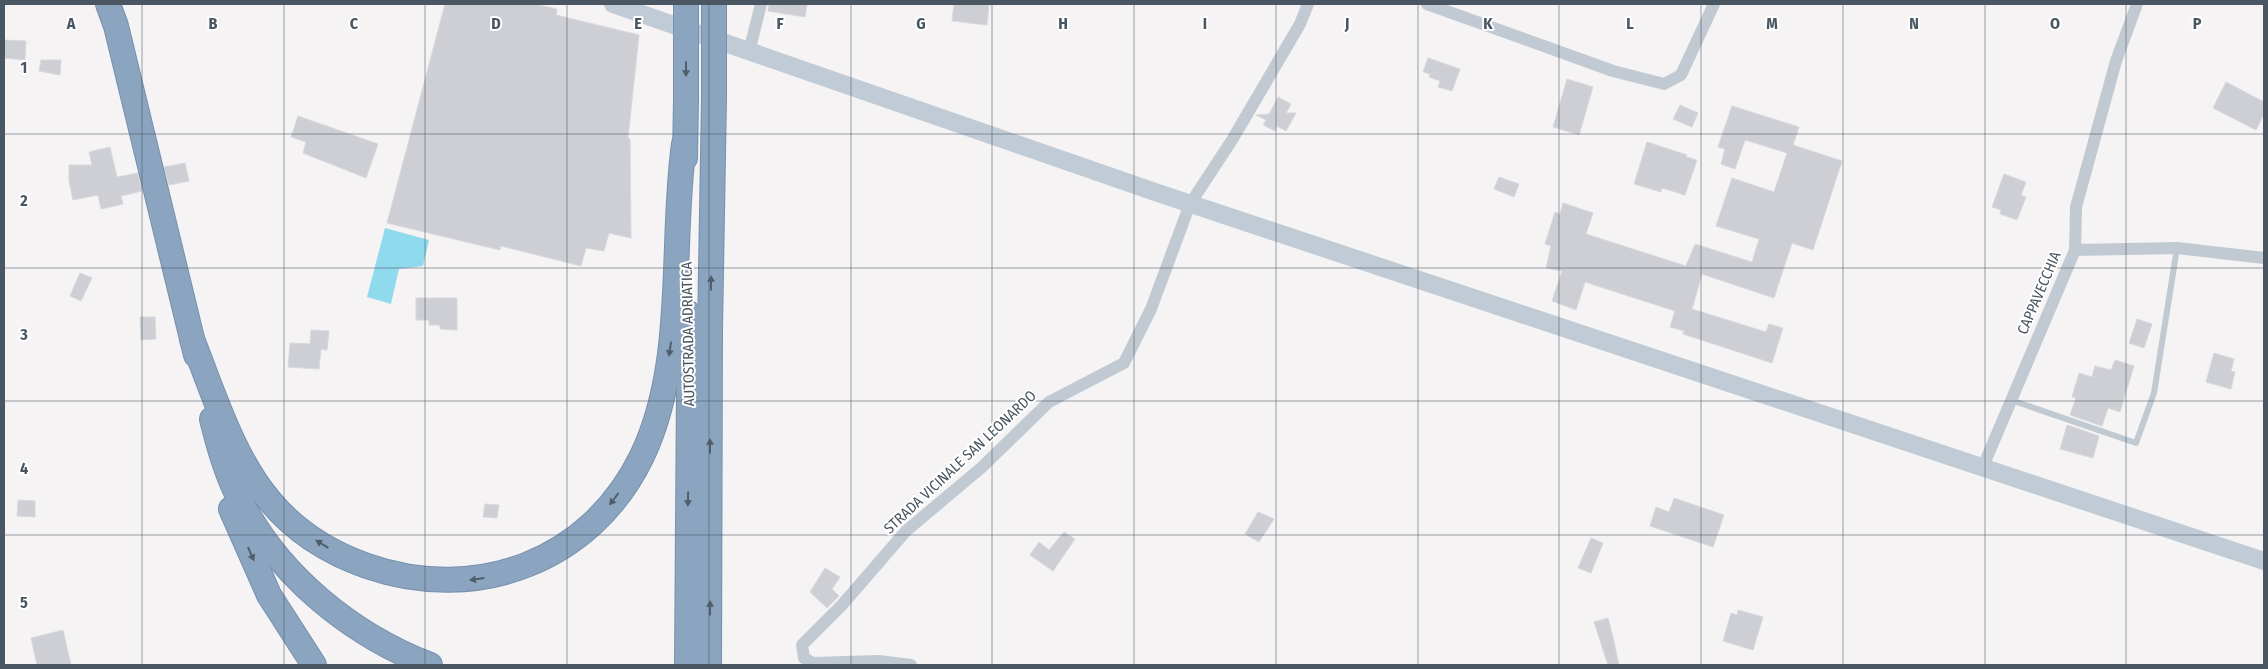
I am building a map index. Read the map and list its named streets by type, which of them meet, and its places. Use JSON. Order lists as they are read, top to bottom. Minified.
{"streets":{"highway":["AUTOSTRADA ADRIATICA"],"street":["CAPPAVECCHIA","STRADA VICINALE SAN LEONARDO"]},"grid":{"columns":["A","B","C","D","E","F","G","H","I","J","K","L","M","N","O","P"],"rows":["1","2","3","4","5"]}}
